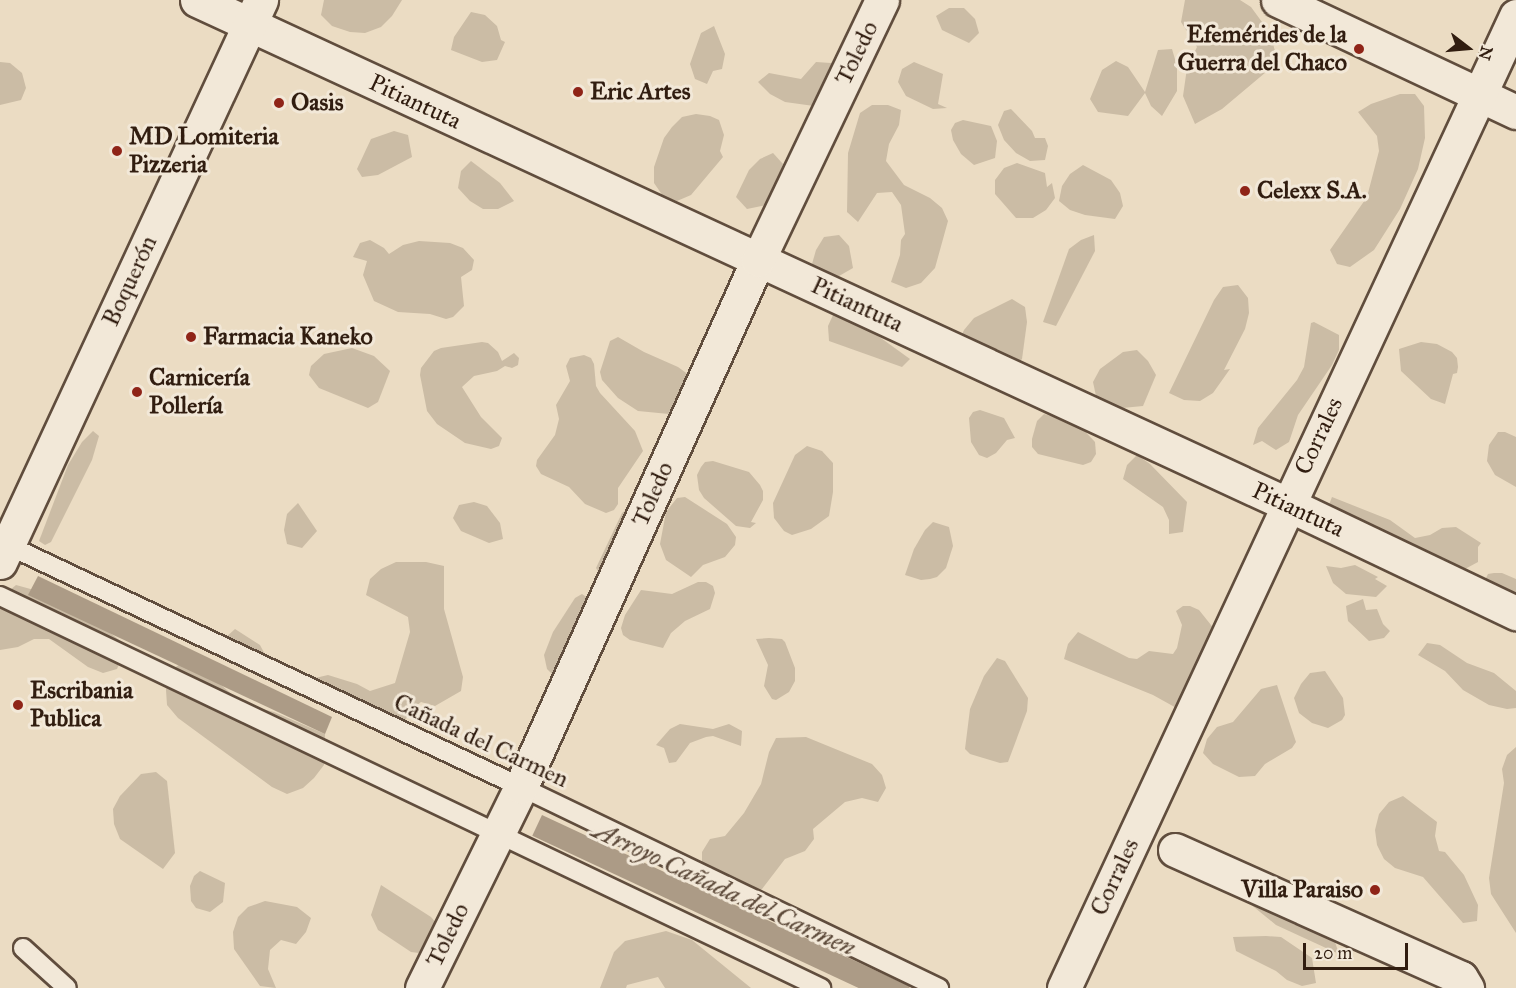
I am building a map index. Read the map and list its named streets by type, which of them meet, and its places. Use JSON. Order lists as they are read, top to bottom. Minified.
{"streets":{"street":["Toledo","Pitiantuta","Boquerón","Corrales"],"lane":["Cañada del Carmen"]},"crossings":[["Toledo","Pitiantuta"],["Toledo","Cañada del Carmen"],["Pitiantuta","Boquerón"],["Pitiantuta","Corrales"],["Boquerón","Cañada del Carmen"]],"water":["Arroyo Cañada del Carmen"],"places":["Efemérides de la Guerra del Chaco","Eric Artes","Oasis","MD Lomiteria Pizzeria","Celexx S.A.","Farmacia Kaneko","Carnicería Pollería","Escribania Publica","Villa Paraiso"],"scale_bar":"20 m","north":"right"}
